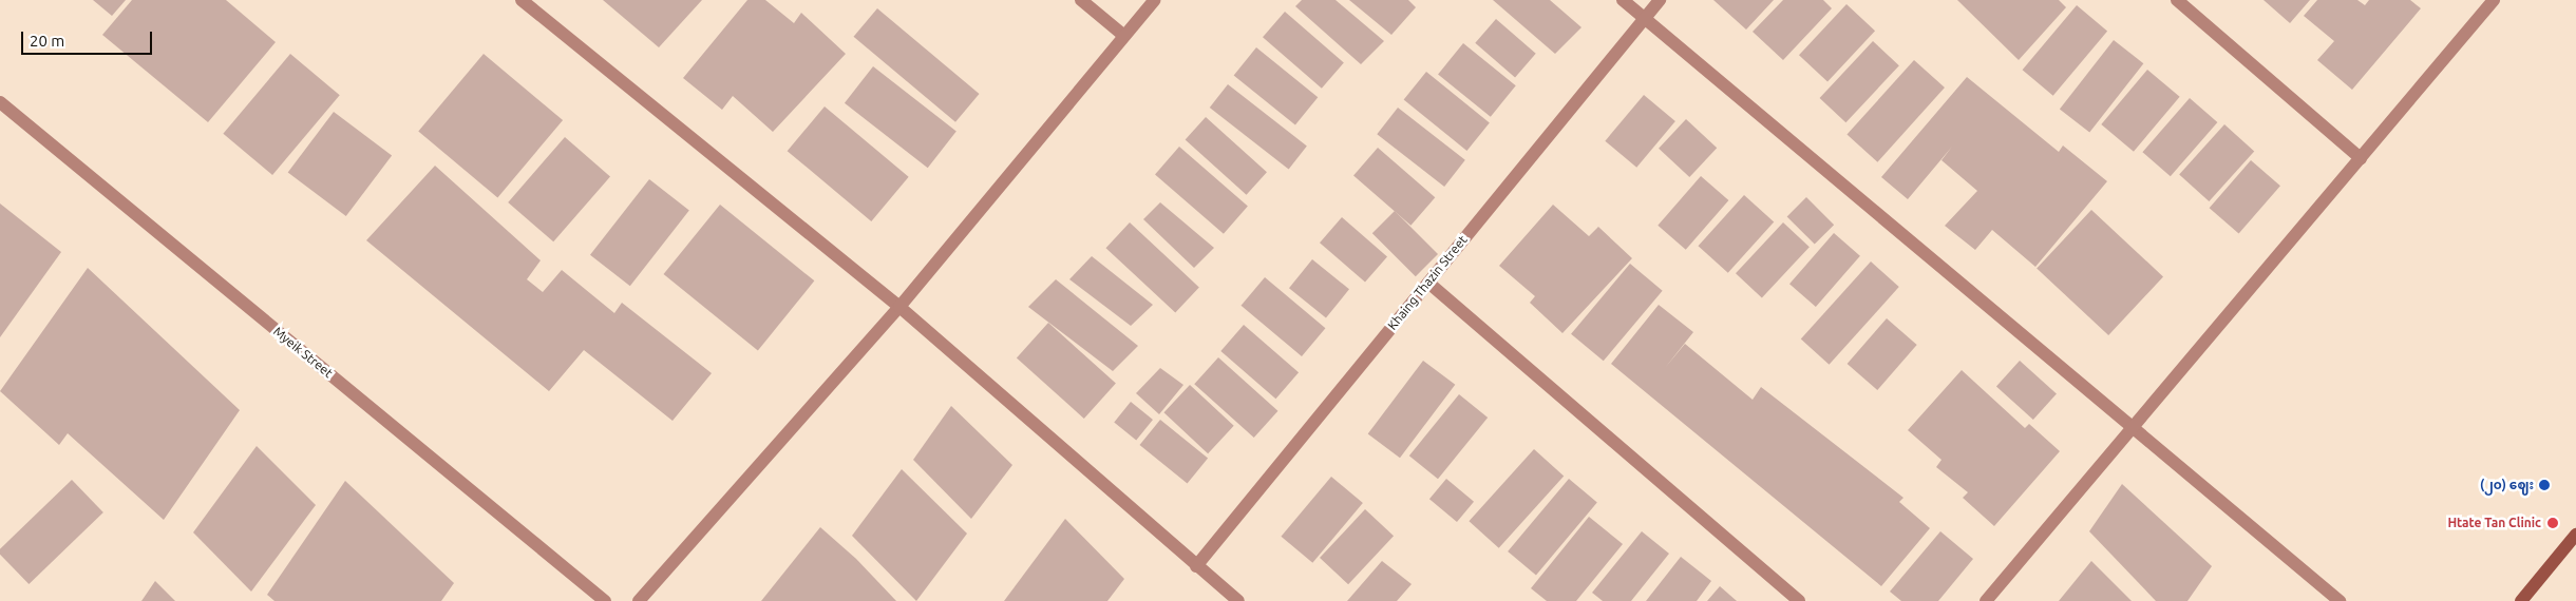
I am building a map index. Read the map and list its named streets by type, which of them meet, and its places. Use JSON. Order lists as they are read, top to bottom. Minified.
{"streets":{"street":["Khaing Thazin Street","Myeik Street"]},"places":["(၂၀) ဈေး","Htate Tan Clinic"],"scale_bar":"20 m"}
